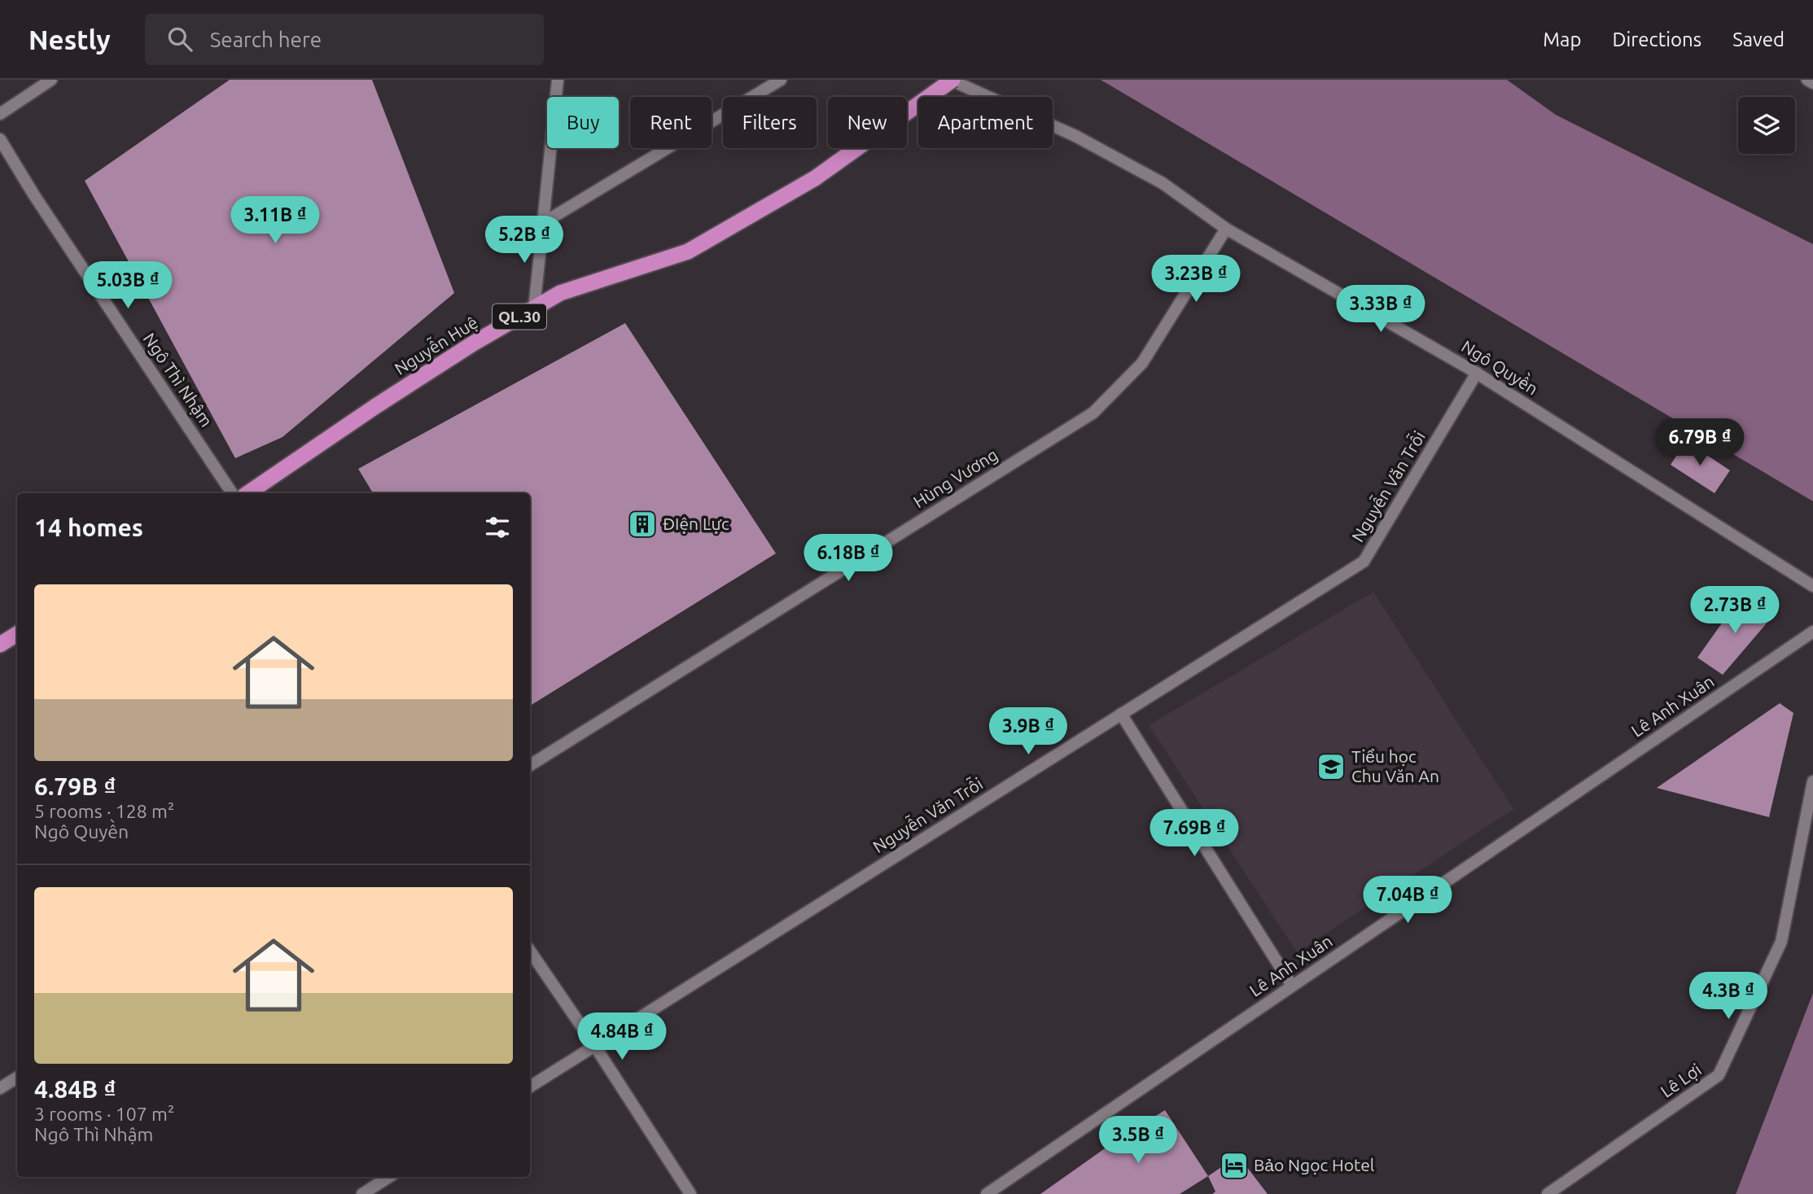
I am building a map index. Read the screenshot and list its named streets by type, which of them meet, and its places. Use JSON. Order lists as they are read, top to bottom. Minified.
{"streets":{"highway":["QL.30","Nguyễn Huệ"],"street":["Ngô Quyền","Ngô Thì Nhậm","Hùng Vương","Nguyễn Văn Trỗi","Lê Anh Xuân","Lê Lợi"]},"crossings":[["Nguyễn Huệ","Ngô Quyền"],["Ngô Quyền","Hùng Vương"],["Ngô Quyền","Nguyễn Văn Trỗi"]],"places":{"building":["ĐIện Lực"],"school or university":["Tiểu học Chu Văn An"],"hotel":["Bảo Ngọc Hotel"]},"page":{"header":"Nestly","search":"Search here","nav":["Map","Directions","Saved"],"chip":["Buy","Rent","Filters","New","Apartment"],"price":["3.11B ₫","5.2B ₫","3.23B ₫","5.03B ₫","3.33B ₫","6.79B ₫","6.18B ₫","2.73B ₫","3.9B ₫","7.69B ₫","7.04B ₫","4.3B ₫","4.84B ₫","3.5B ₫"],"heading":"14 homes","list":[{"name":"6.79B ₫","note":"5 rooms · 128 m² · Ngô Quyền"},{"name":"4.84B ₫","note":"3 rooms · 107 m² · Ngô Thì Nhậm"}]}}
